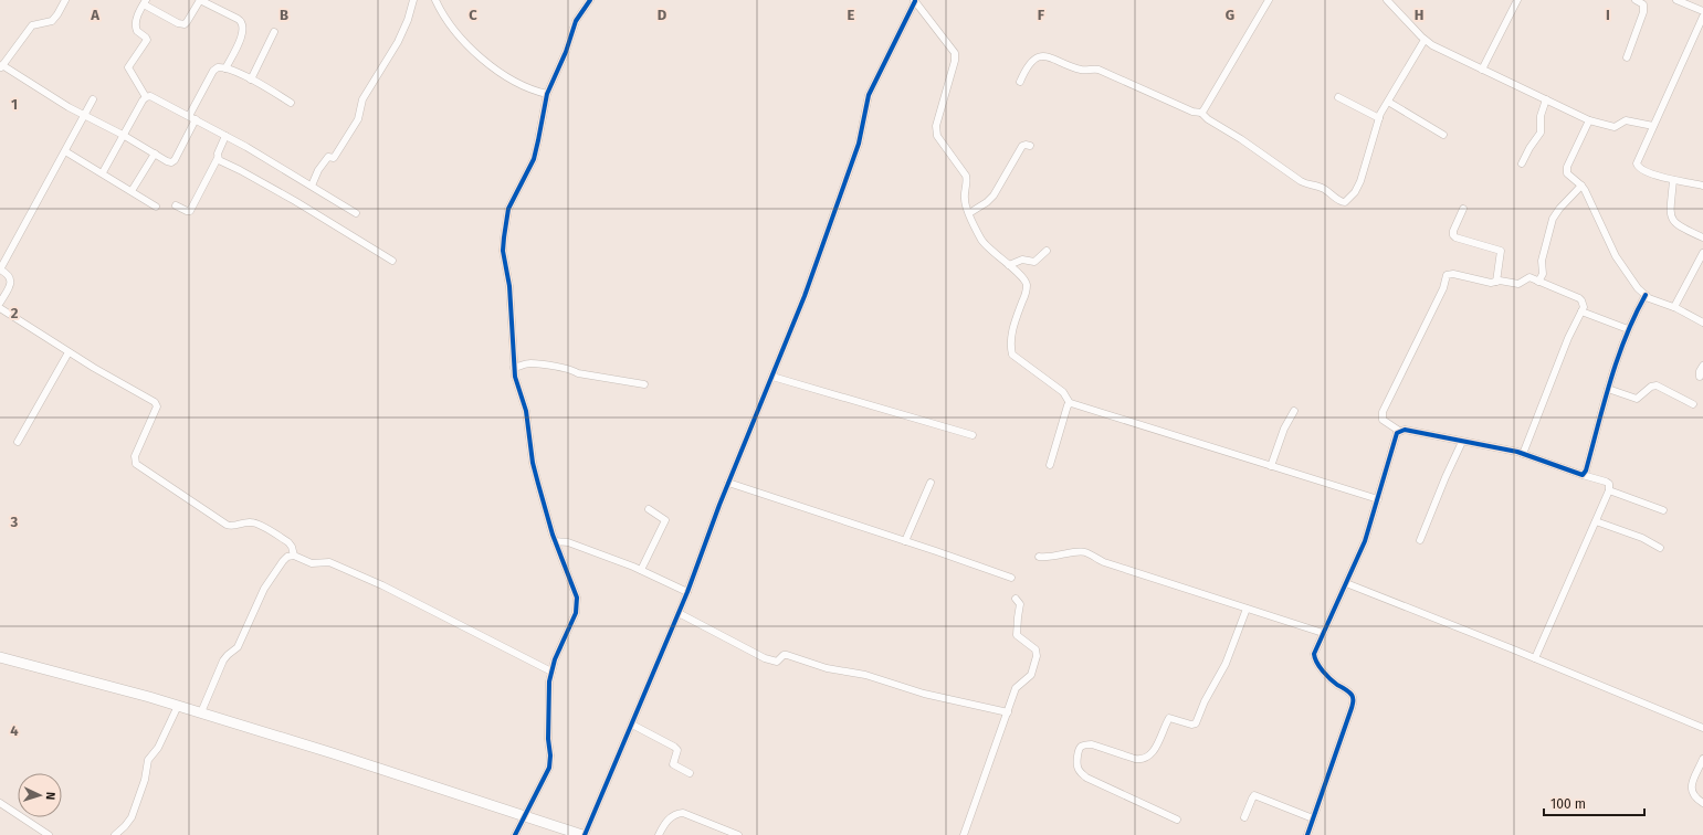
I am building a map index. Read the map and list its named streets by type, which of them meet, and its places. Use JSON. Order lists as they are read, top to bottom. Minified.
{"scale_bar":"100 m","north":"right","grid":{"columns":["A","B","C","D","E","F","G","H","I"],"rows":["1","2","3","4"]}}
